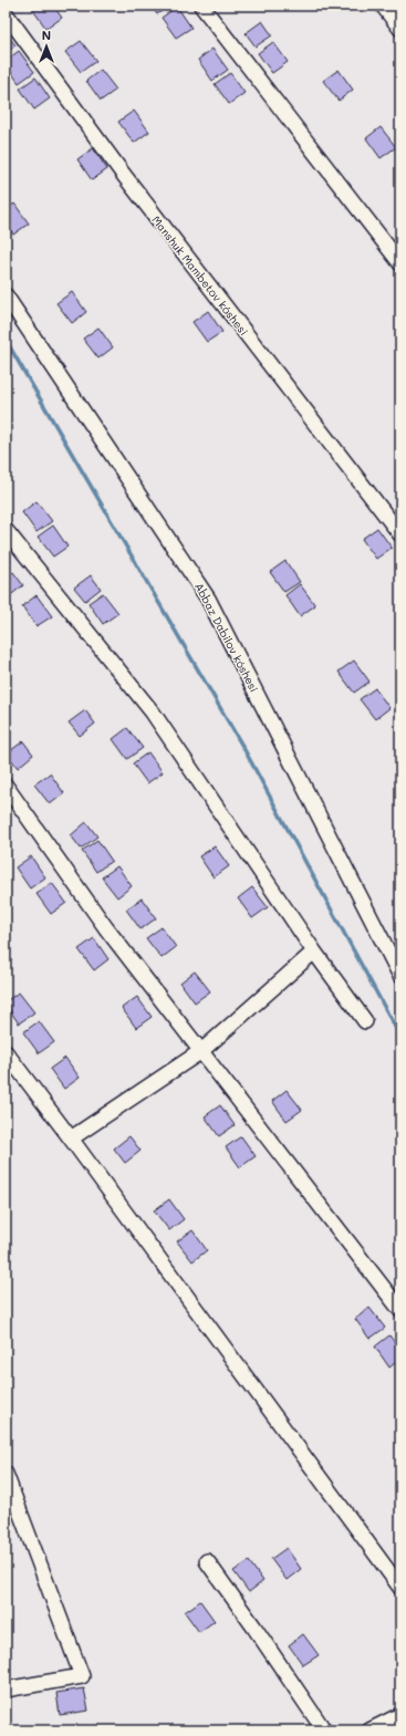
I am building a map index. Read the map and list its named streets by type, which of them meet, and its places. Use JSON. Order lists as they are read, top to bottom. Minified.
{"streets":{"street":["Manshuk Mambetov kóshesi","Abbaz Dabilov kóshesi"]},"north":"top"}
